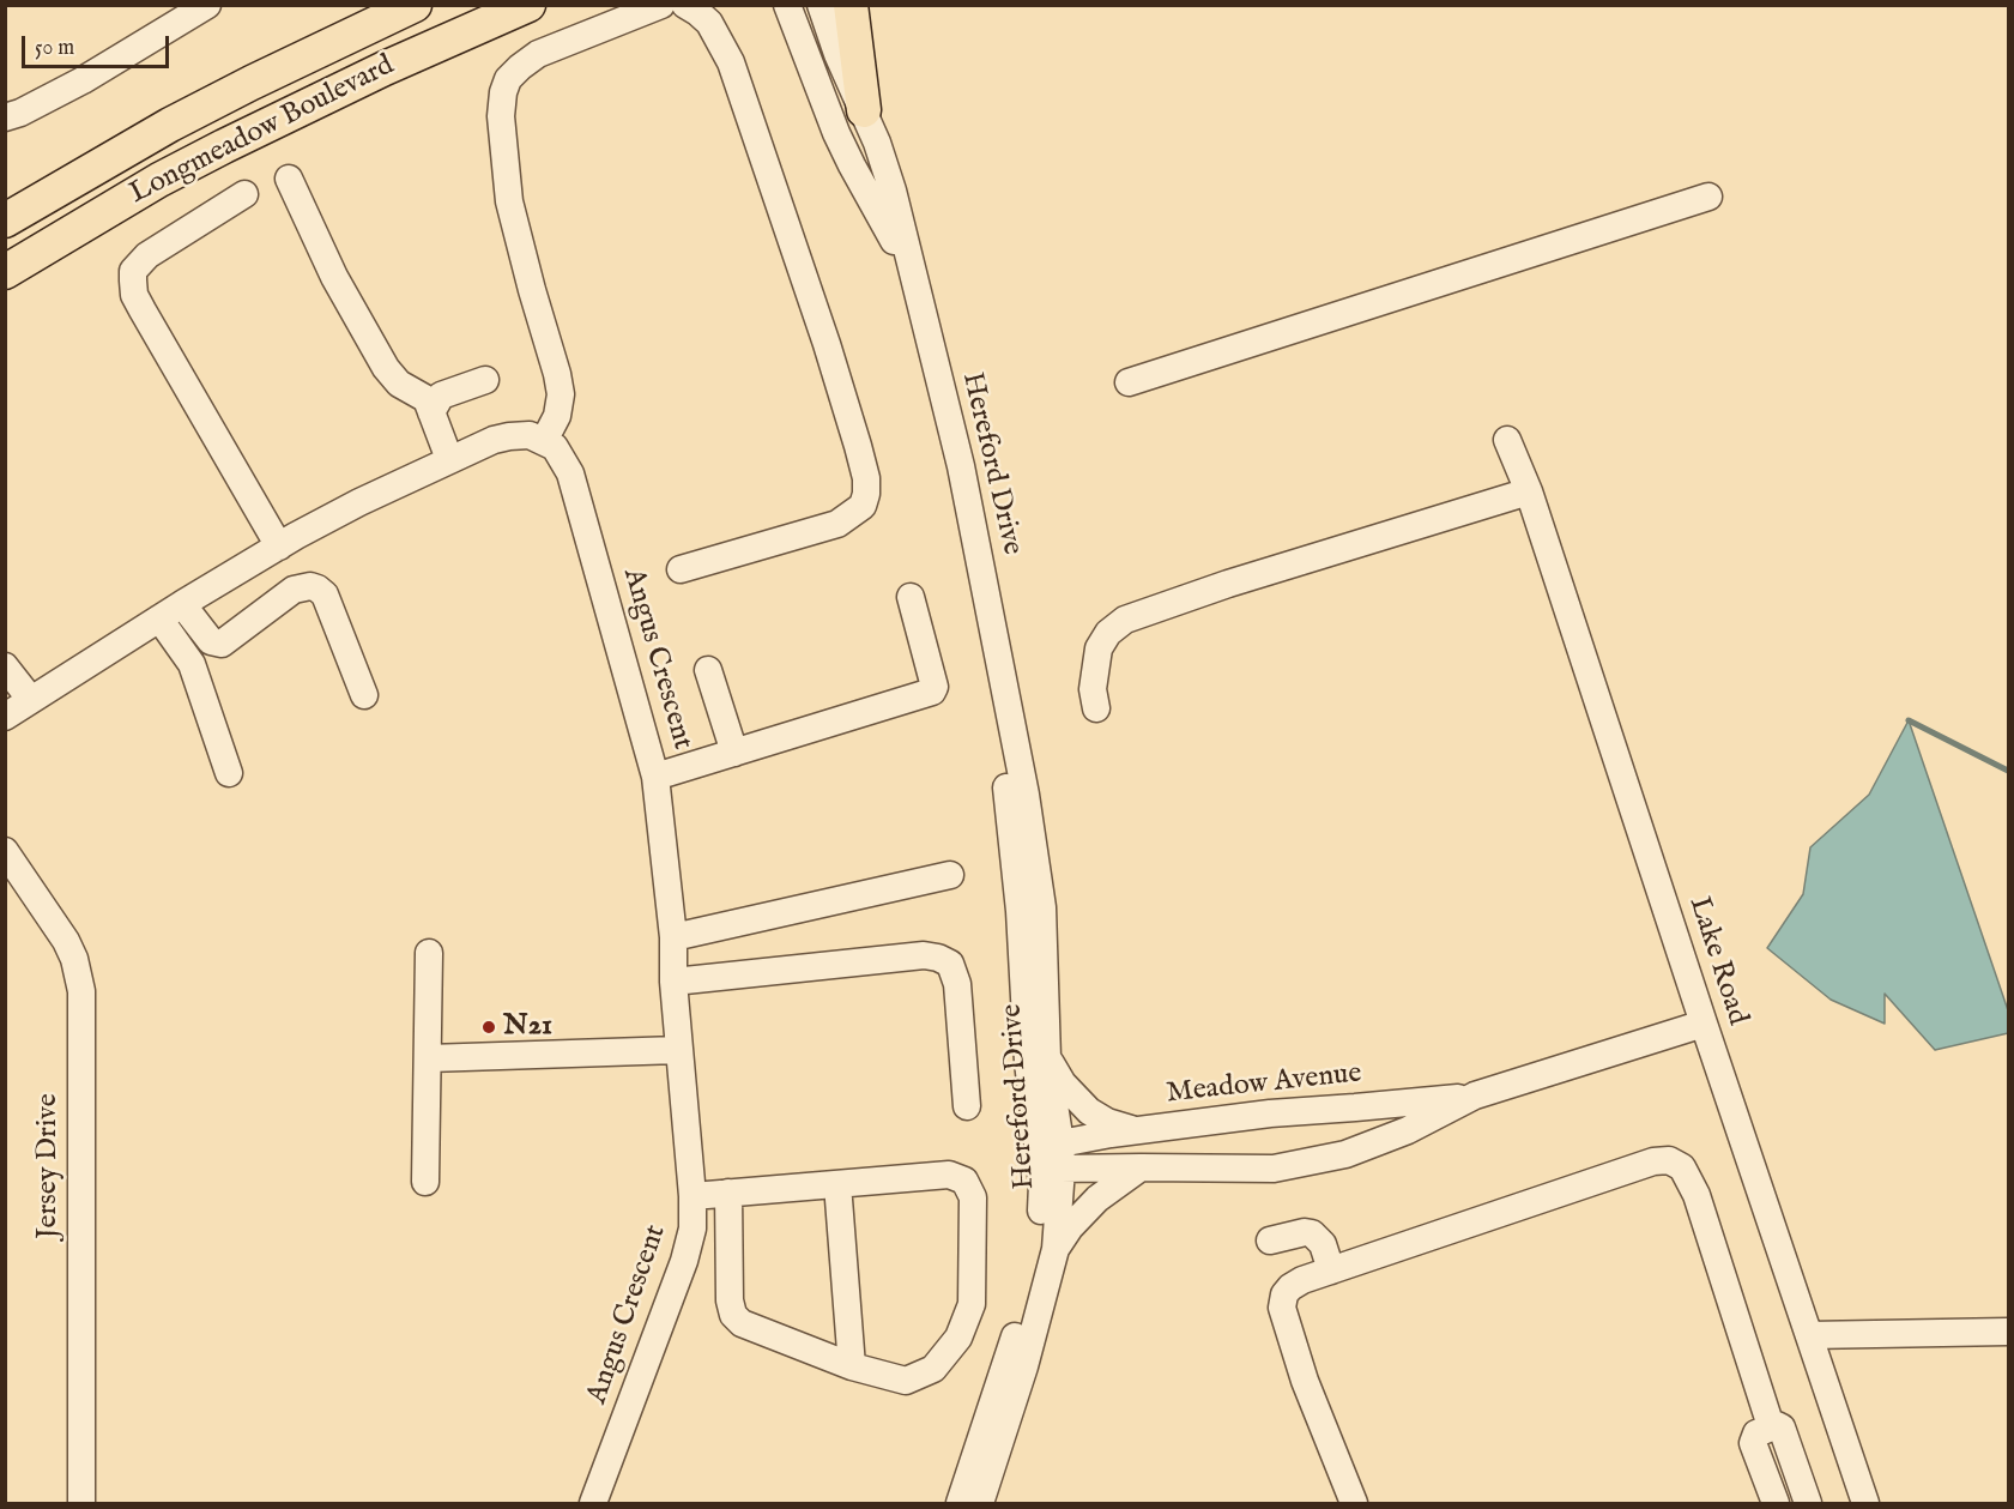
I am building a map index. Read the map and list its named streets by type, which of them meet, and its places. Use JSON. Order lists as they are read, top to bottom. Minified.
{"streets":{"main road":["Longmeadow Boulevard"],"street":["Hereford Drive","Angus Crescent","Lake Road","Meadow Avenue","Jersey Drive"]},"crossings":[["Hereford Drive","Meadow Avenue"],["Lake Road","Meadow Avenue"]],"places":["N21"],"scale_bar":"50 m"}
